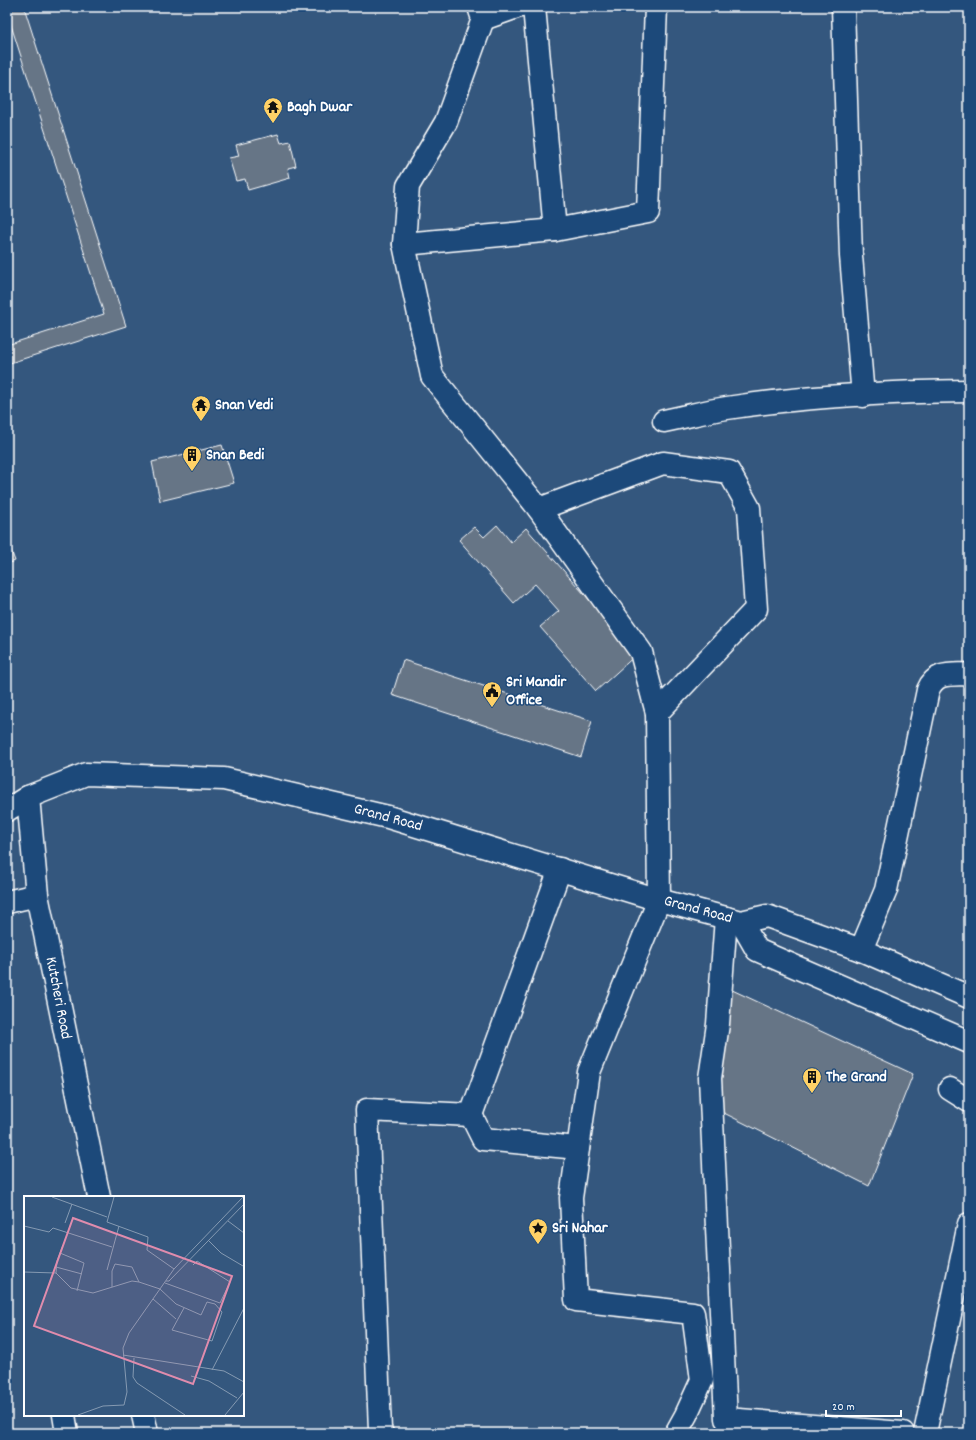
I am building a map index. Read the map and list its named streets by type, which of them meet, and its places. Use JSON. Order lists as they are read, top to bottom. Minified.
{"streets":{"street":["Grand Road","Kutcheri Road"]},"crossings":[["Grand Road","Kutcheri Road"]],"places":{"temple":["Bagh Dwar","Snan Vedi"],"building":["Snan Bedi","The Grand"],"public building":["Sri Mandir Office"],"place":["Sri Nahar"]},"scale_bar":"20 m"}
